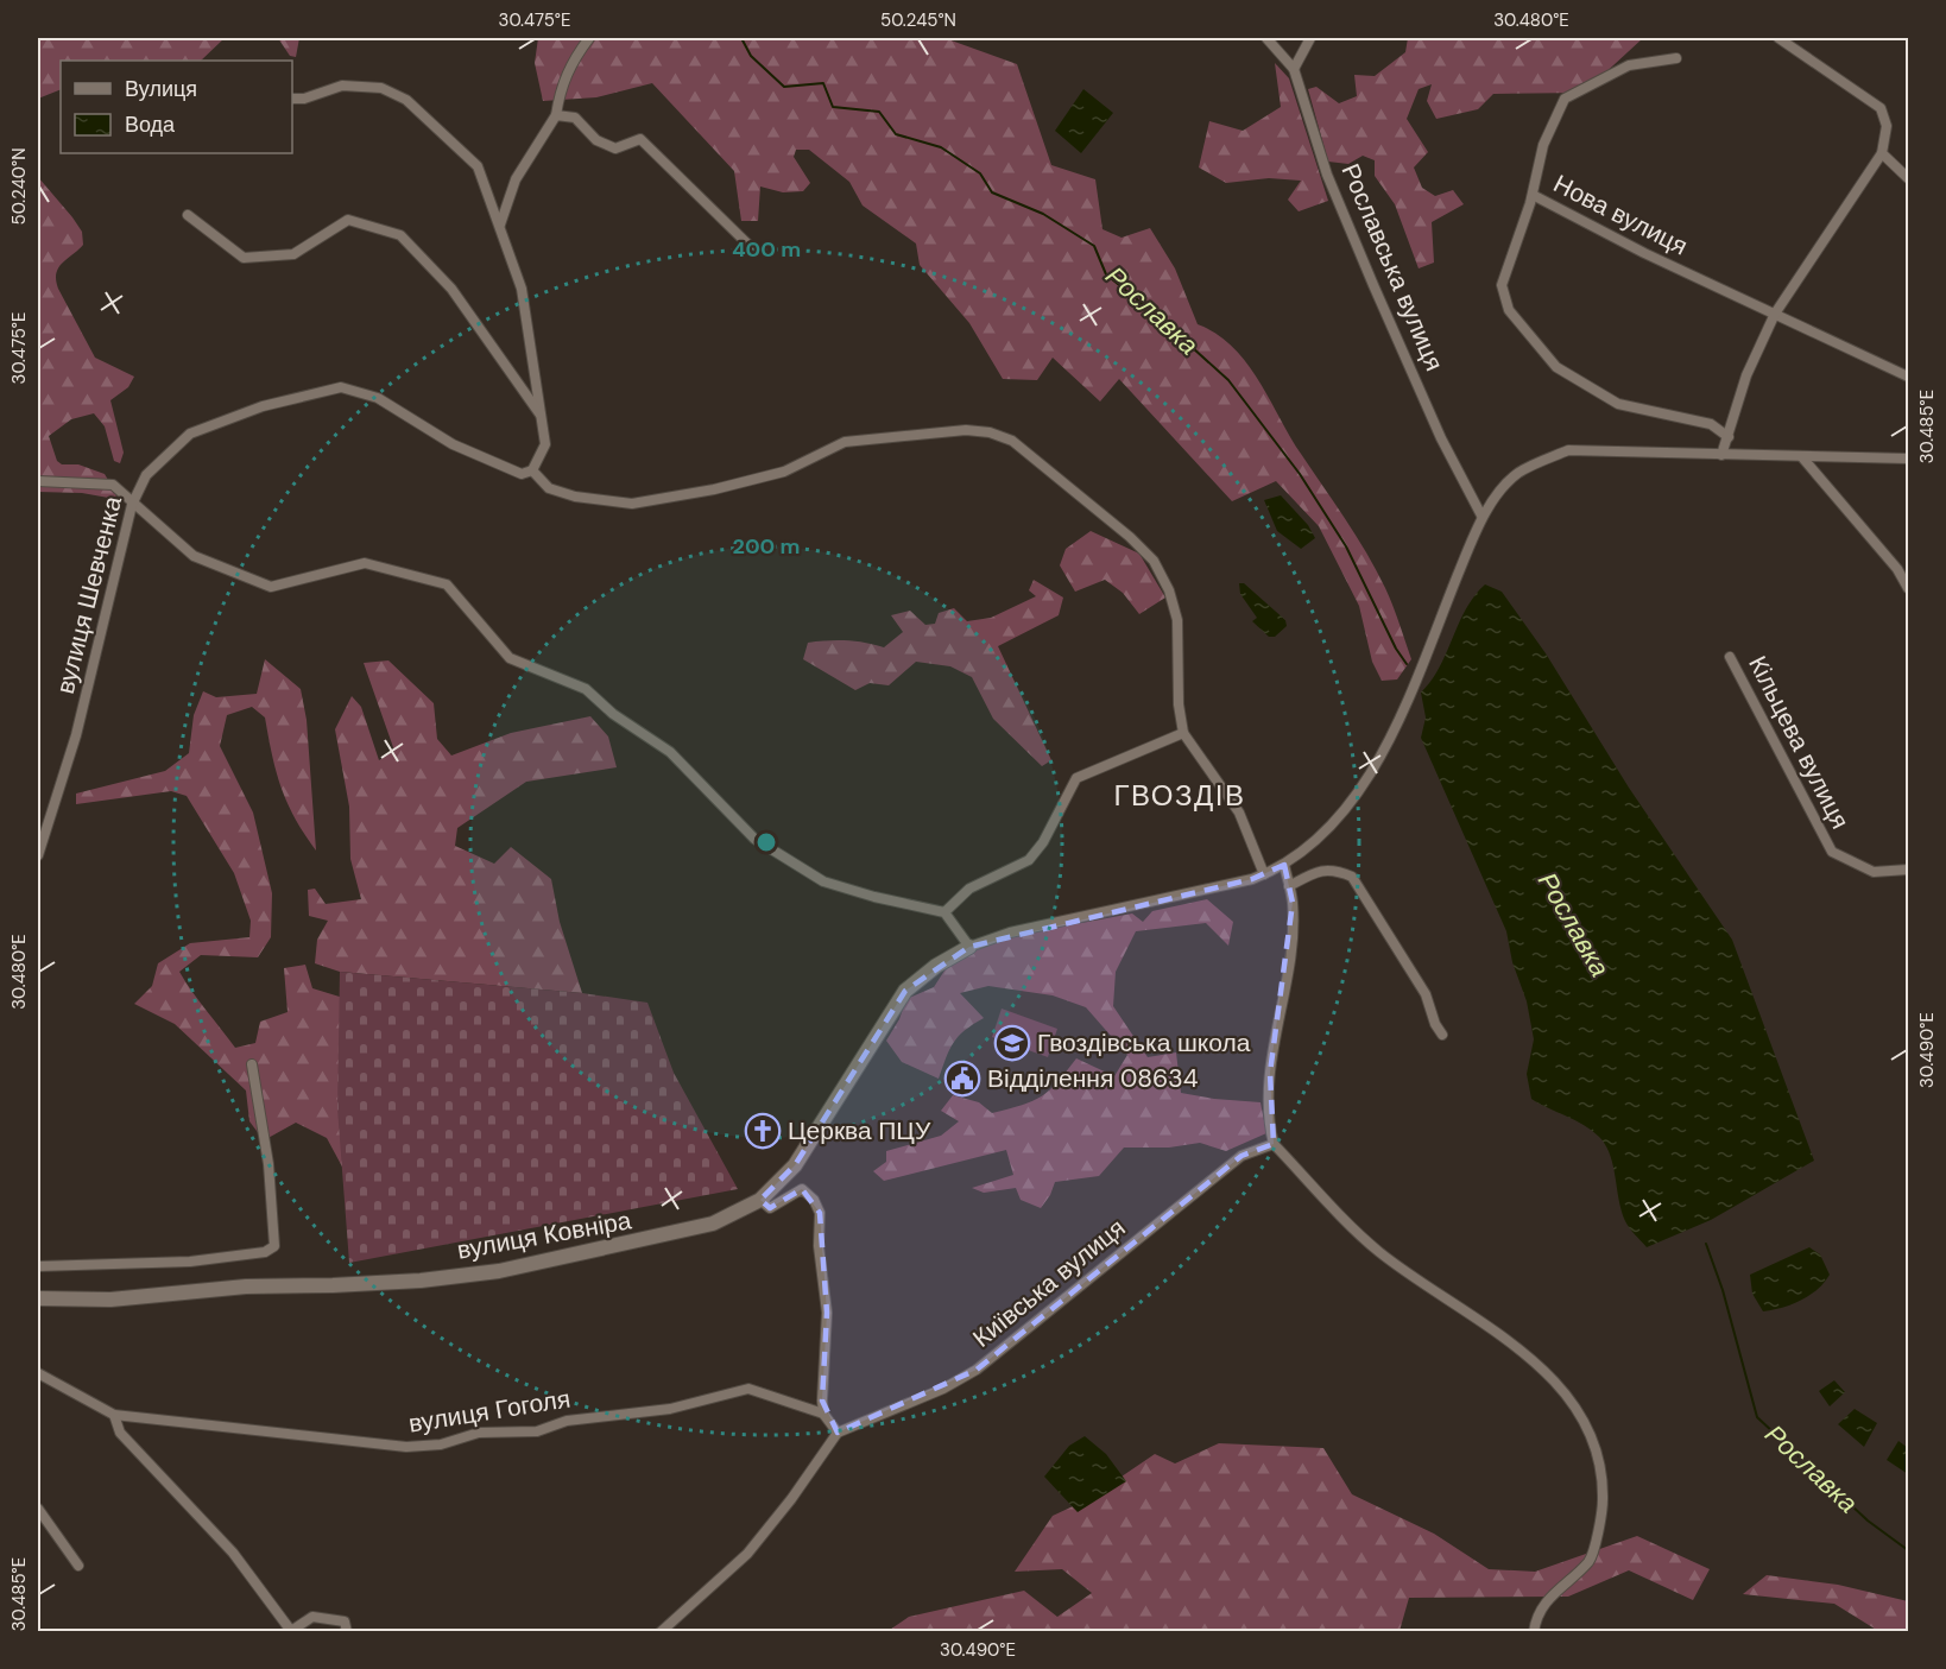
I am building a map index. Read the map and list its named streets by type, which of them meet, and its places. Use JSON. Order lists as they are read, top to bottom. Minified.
{"streets":{"street":["Нова вулиця","Рославська вулиця","вулиця Шевченка","Кільцева вулиця","вулиця Ковніра","Київська вулиця","вулиця Гоголя"]},"districts":["ГВОЗДІВ"],"water":["Рославка"],"places":{"school or university":["Гвоздівська школа"],"public building":["Відділення 08634"],"church":["Церква ПЦУ"]},"legend":["Вулиця","Вода"],"coordinates":["30.475°E","50.245°N","30.480°E","50.240°N","30.485°E","30.490°E"],"rings":["400 m","200 m"]}
